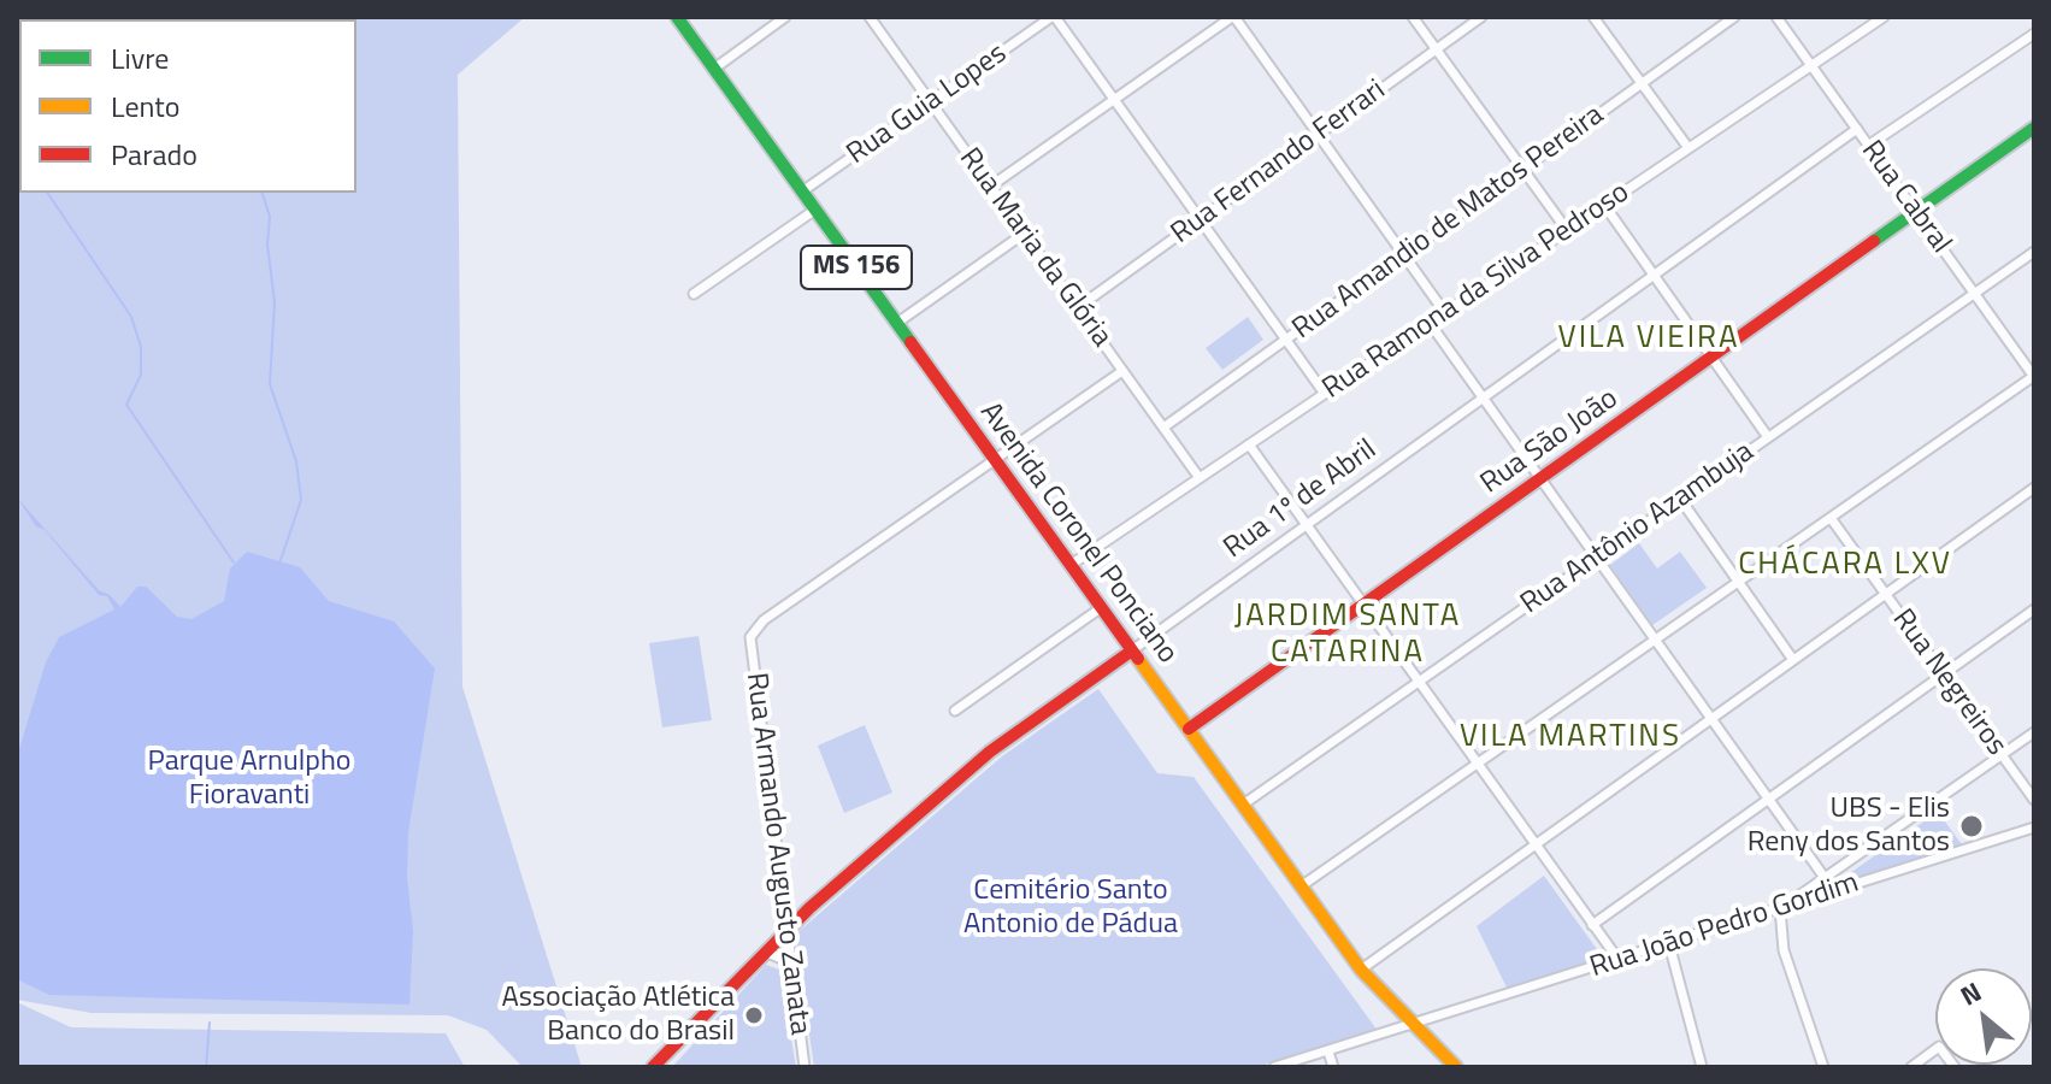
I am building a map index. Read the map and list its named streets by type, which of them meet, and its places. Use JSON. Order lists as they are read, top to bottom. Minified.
{"streets":{"street":["Rua Guia Lopes","Rua Fernando Ferrari","Rua Cabral","Rua Amandio de Matos Pereira","Rua Maria da Glória","MS 156","Rua Ramona da Silva Pedroso","Rua São João","Rua 1º de Abril","Rua Antônio Azambuja","Avenida Coronel Ponciano","Rua Negreiros","Rua Armando Augusto Zanata","Rua João Pedro Gordim"]},"crossings":[["Rua Guia Lopes","Rua Maria da Glória"],["Rua Guia Lopes","Avenida Coronel Ponciano"],["Rua Fernando Ferrari","Rua Maria da Glória"],["Rua Cabral","Rua Ramona da Silva Pedroso"],["Rua Cabral","Rua São João"],["Rua Cabral","Rua 1º de Abril"],["Rua Cabral","Rua Antônio Azambuja"],["Rua Amandio de Matos Pereira","Rua Maria da Glória"],["Rua Maria da Glória","Rua Ramona da Silva Pedroso"],["Rua Maria da Glória","Rua Armando Augusto Zanata"],["Rua Ramona da Silva Pedroso","Avenida Coronel Ponciano"],["Rua São João","Avenida Coronel Ponciano"],["Rua 1º de Abril","Avenida Coronel Ponciano"],["Rua 1º de Abril","Rua Armando Augusto Zanata"],["Rua Antônio Azambuja","Avenida Coronel Ponciano"],["Avenida Coronel Ponciano","Rua Armando Augusto Zanata"],["Avenida Coronel Ponciano","Rua João Pedro Gordim"]],"districts":["VILA VIEIRA","CHÁCARA LXV","JARDIM SANTA CATARINA","VILA MARTINS"],"parks":["Parque Arnulpho Fioravanti","Cemitério Santo Antonio de Pádua"],"places":["UBS - Elis Reny dos Santos","Associação Atlética Banco do Brasil"],"legend":["Livre","Lento","Parado"],"north":"top left"}
